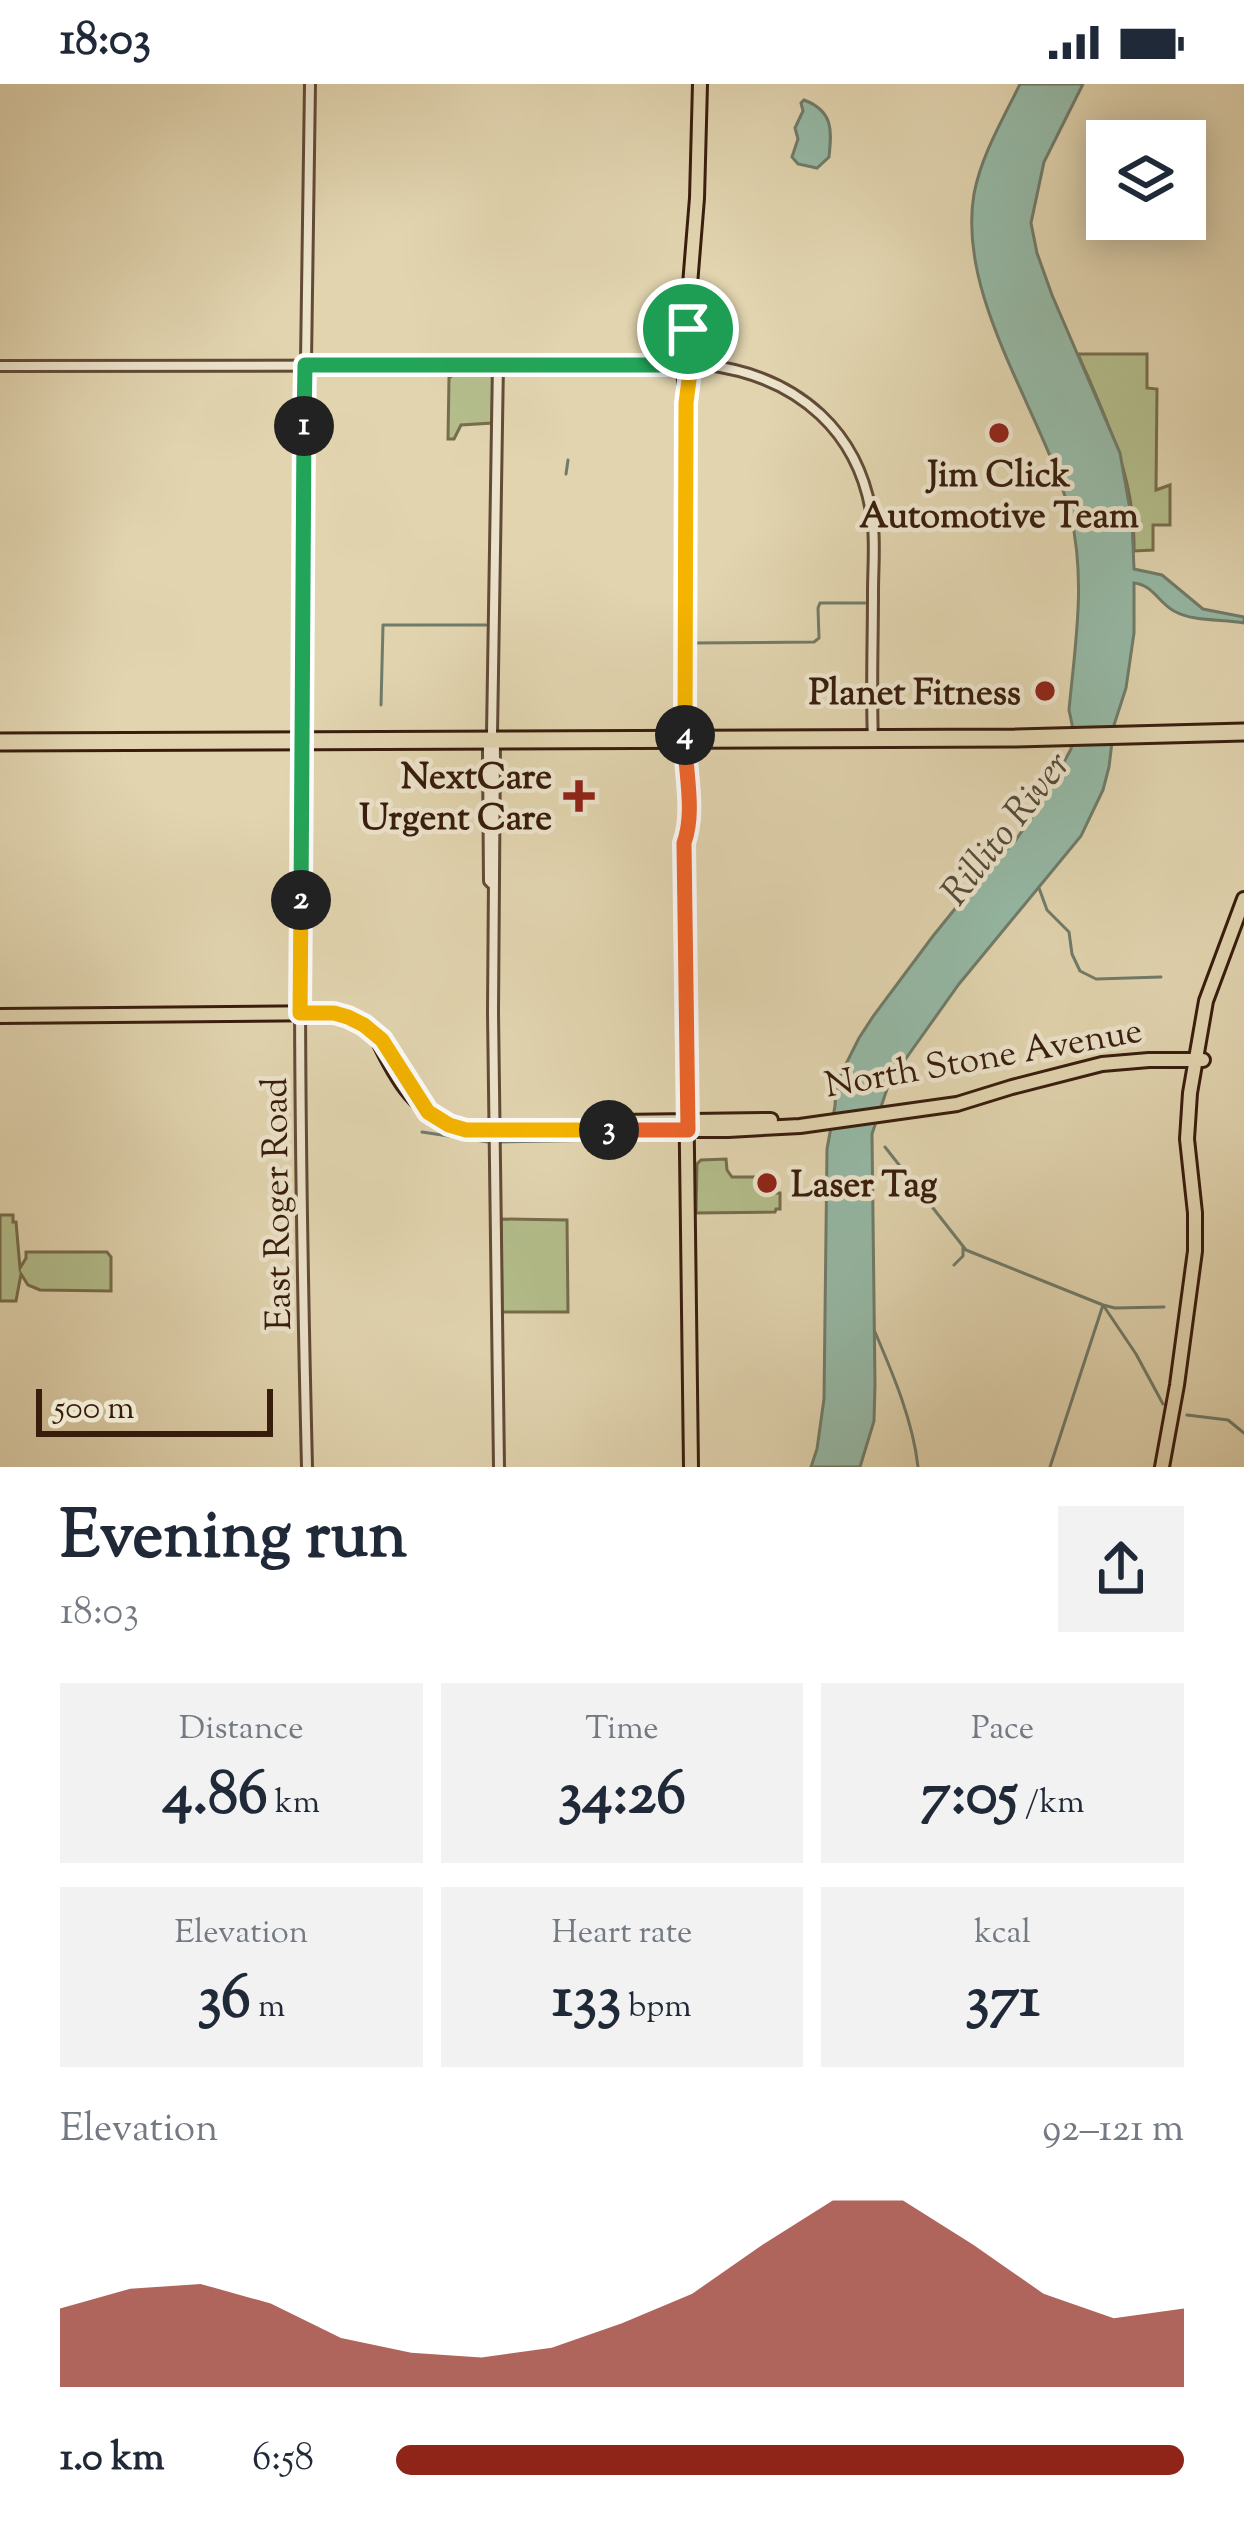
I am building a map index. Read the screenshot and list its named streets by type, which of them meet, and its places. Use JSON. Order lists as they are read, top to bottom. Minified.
{"streets":{"main road":["North Stone Avenue"],"street":["East Roger Road"]},"crossings":[["North Stone Avenue","East Roger Road"]],"water":["Rillito River"],"places":{"other":["Jim Click Automotive Team","Planet Fitness","Laser Tag"],"health":["NextCare Urgent Care"]},"scale_bar":"500 m","page":{"status":"18:03","pins":["1","4","2","3"],"scale":"500 m","heading":["Evening run","18:03"],"stats":[["Distance","4.86 km"],["Time","34:26"],["Pace","7:05 /km"],["Elevation","36 m"],["Heart rate","133 bpm"],["kcal","371"]],"chart":["Elevation","92–121 m"],"list":[{"name":"1.0 km","note":"6:58"}]}}
